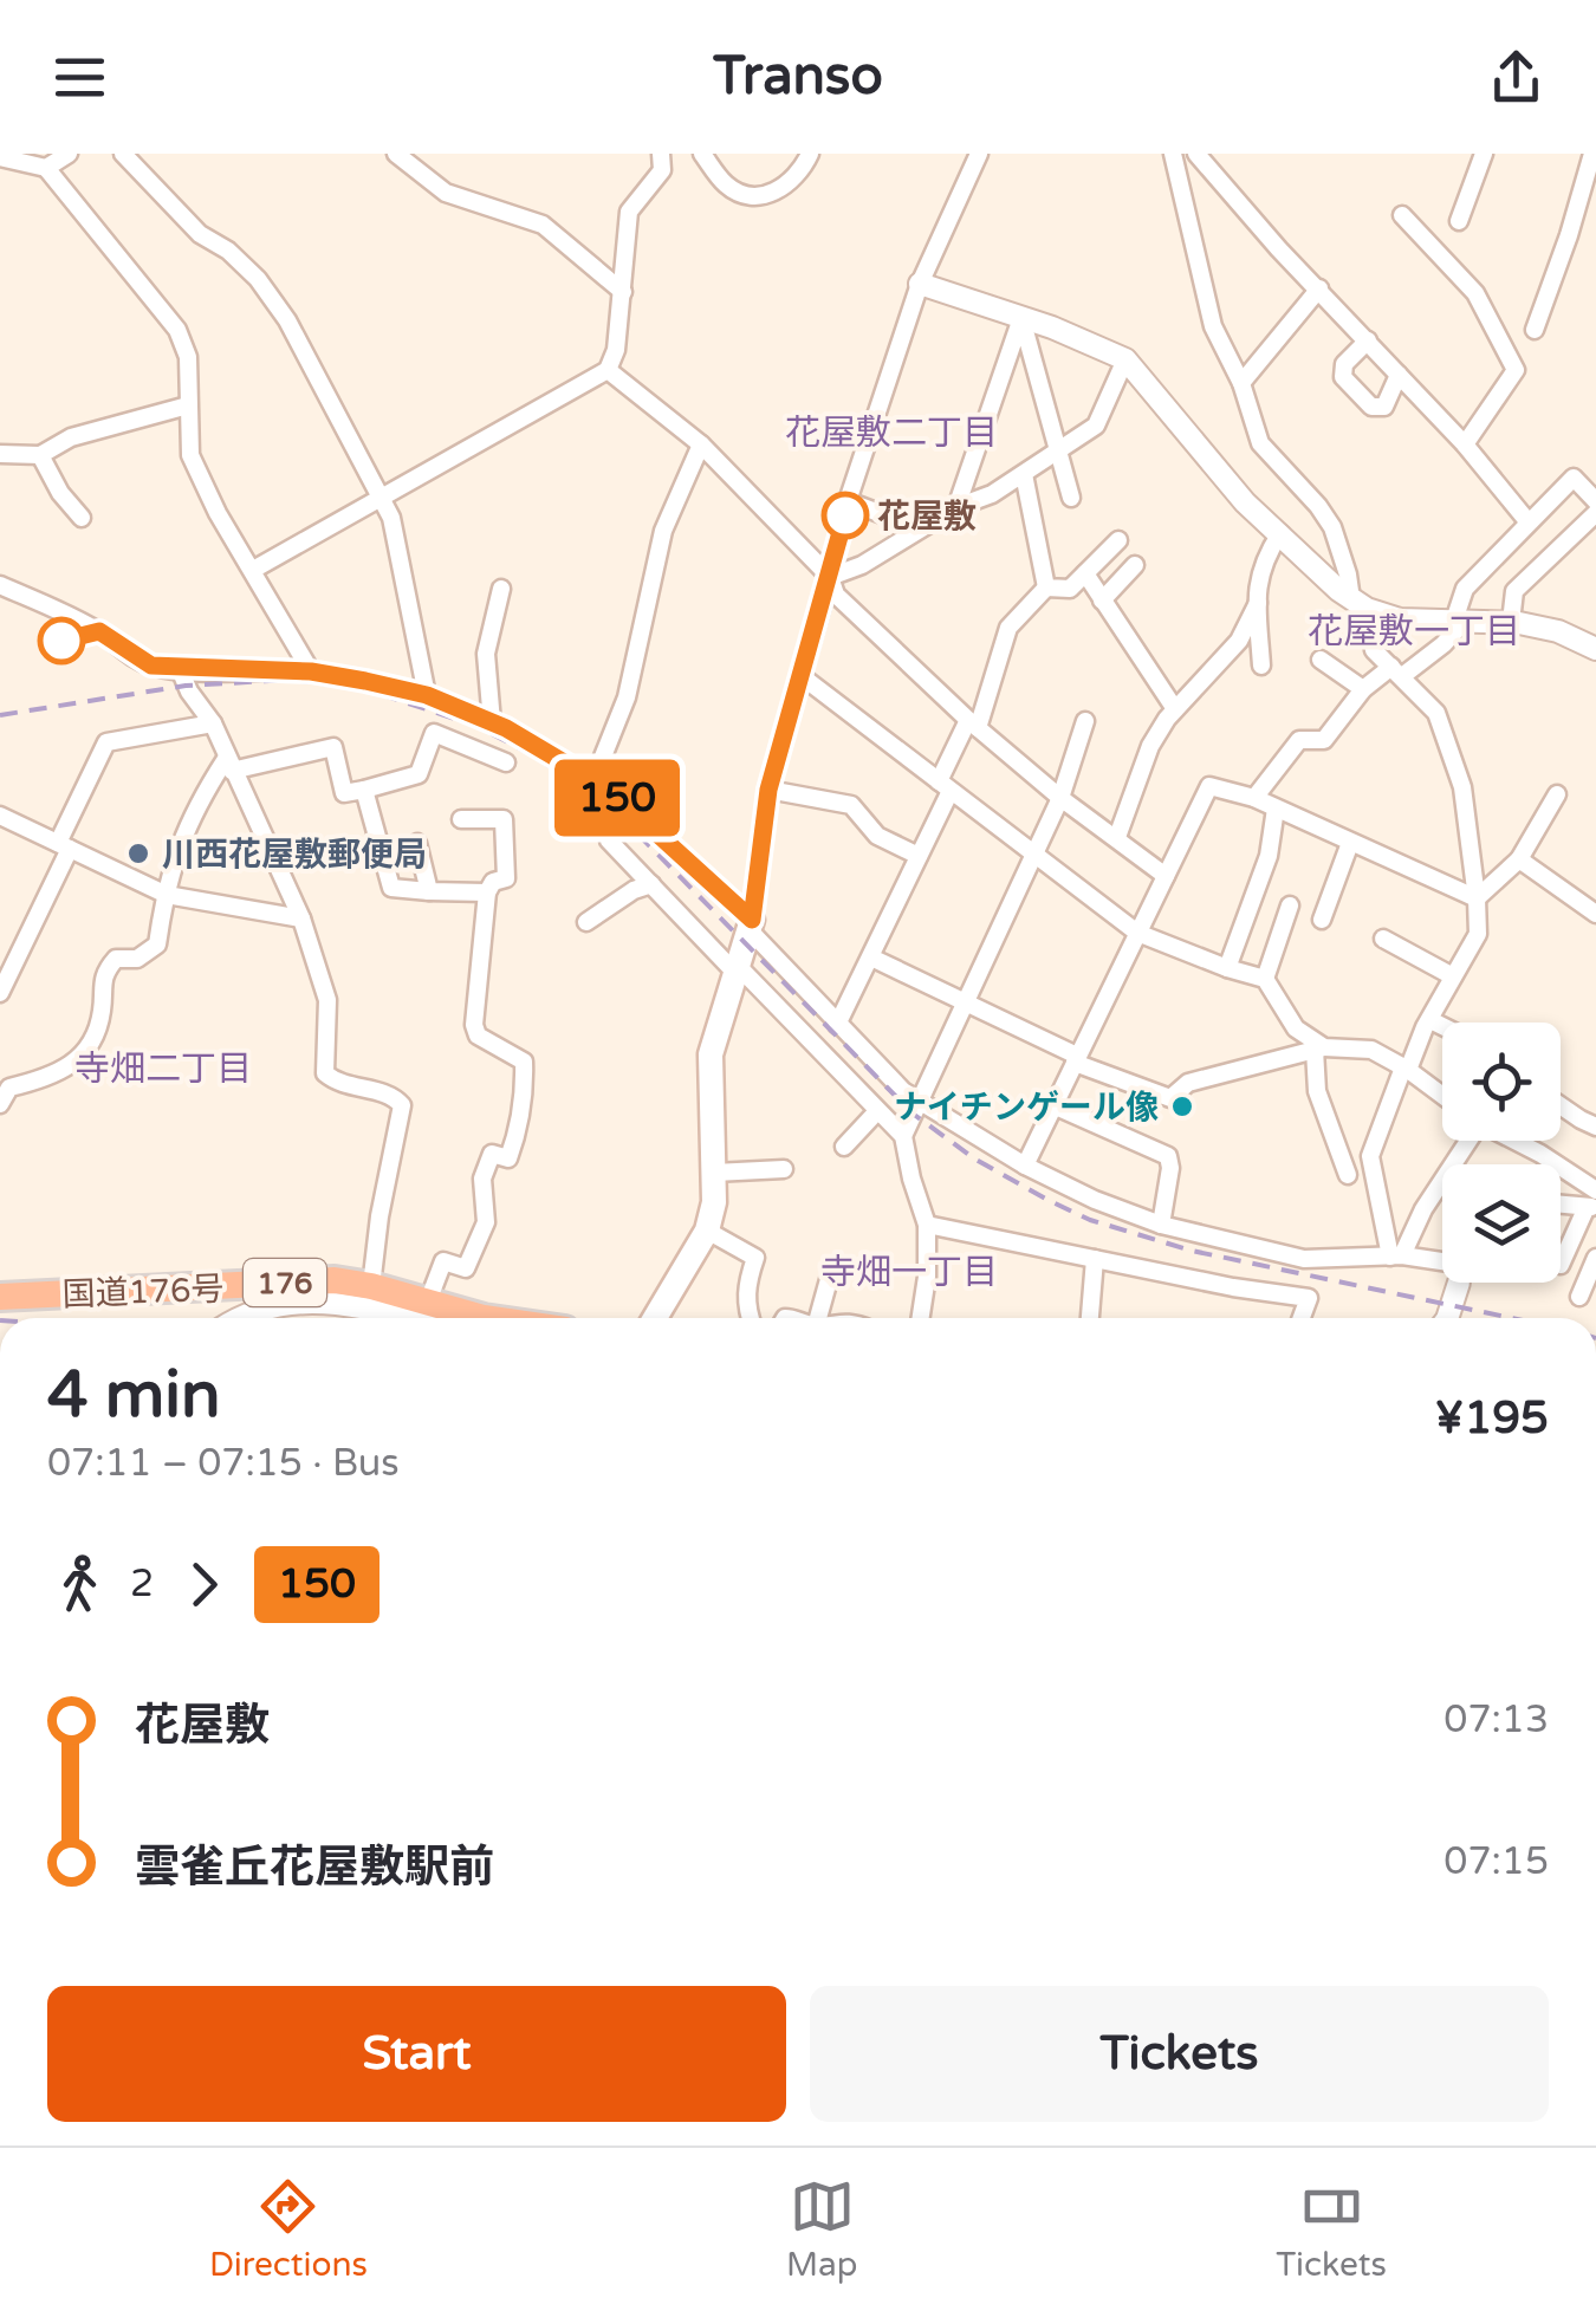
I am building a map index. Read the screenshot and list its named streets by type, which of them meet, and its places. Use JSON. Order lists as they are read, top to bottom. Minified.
{"streets":{"highway":["176","国道176号"]},"districts":["花屋敷二丁目","花屋敷一丁目","寺畑二丁目","寺畑一丁目"],"places":["花屋敷","川西花屋敷郵便局","ナイチンゲール像"],"lines":["bus line 150"],"page":{"header":"Transo","on_map":"150","heading":["4 min","07:11 – 07:15 · Bus","¥195"],"legs":["2","150"],"list":[{"name":"花屋敷","value":"07:13"},{"name":"雲雀丘花屋敷駅前","value":"07:15"}],"buttons":["Start","Tickets"],"tabs":["Directions","Map","Tickets"]}}
